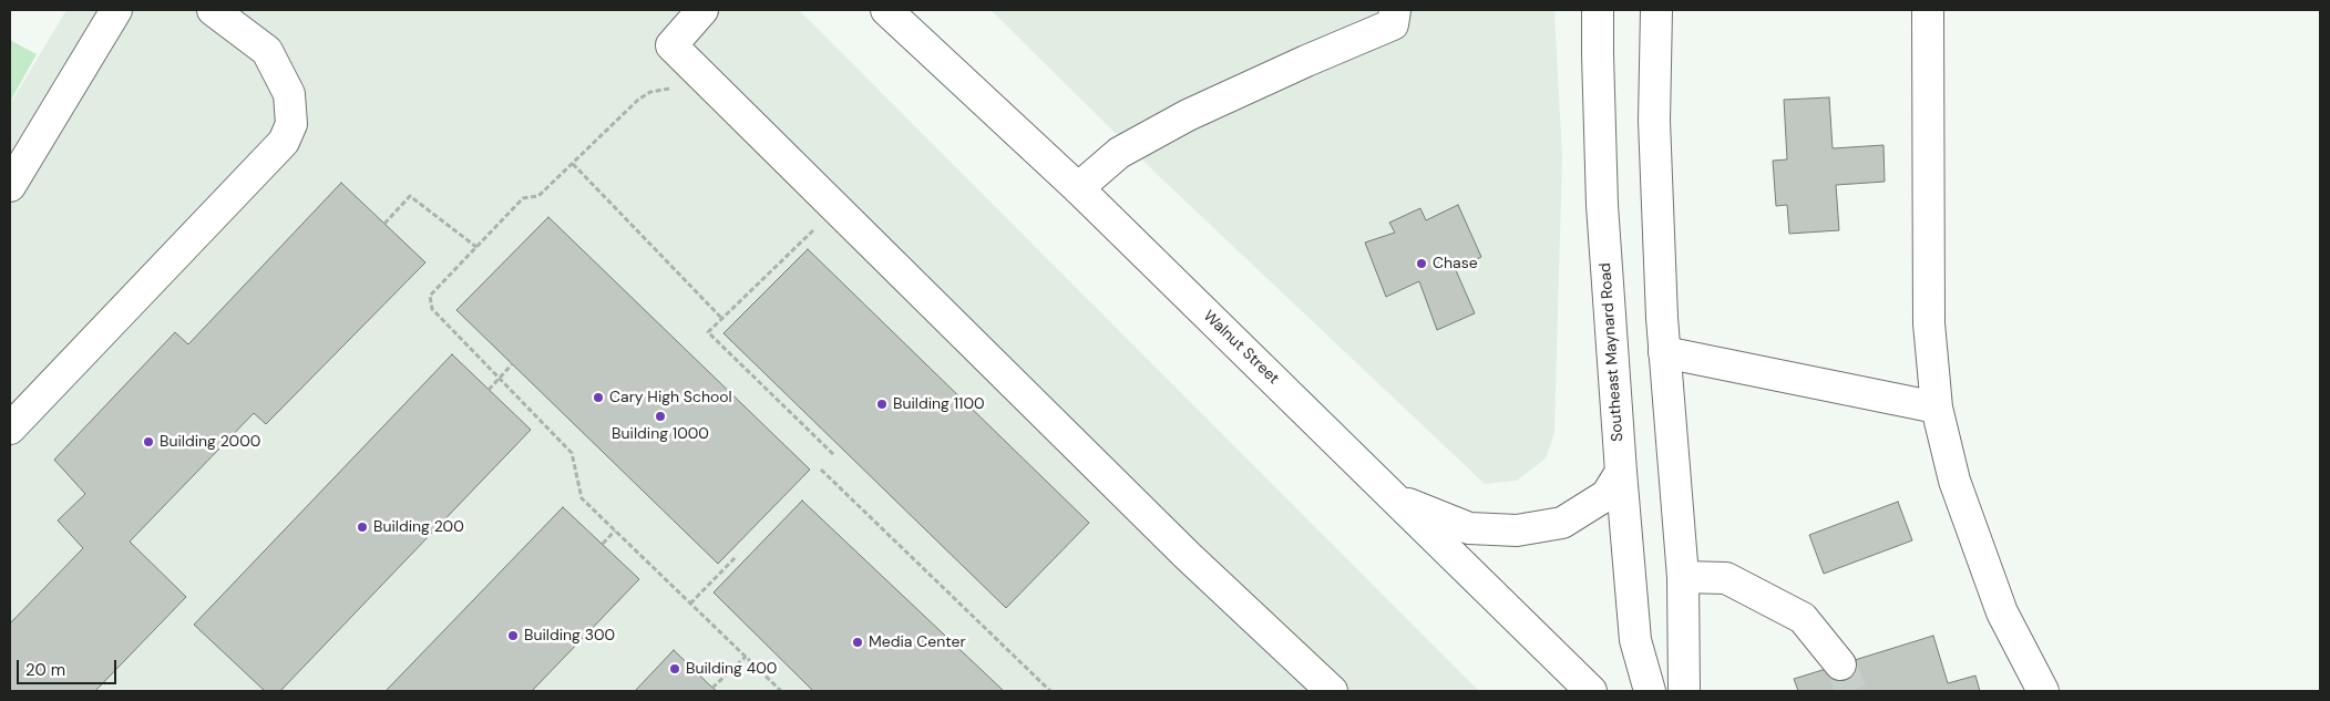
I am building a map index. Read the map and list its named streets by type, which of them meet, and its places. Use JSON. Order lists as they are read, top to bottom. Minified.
{"streets":{"main road":["Walnut Street","Southeast Maynard Road"]},"places":["Chase","Cary High School","Building 1100","Building 1000","Building 2000","Building 200","Building 300","Media Center","Building 400"],"scale_bar":"20 m"}
